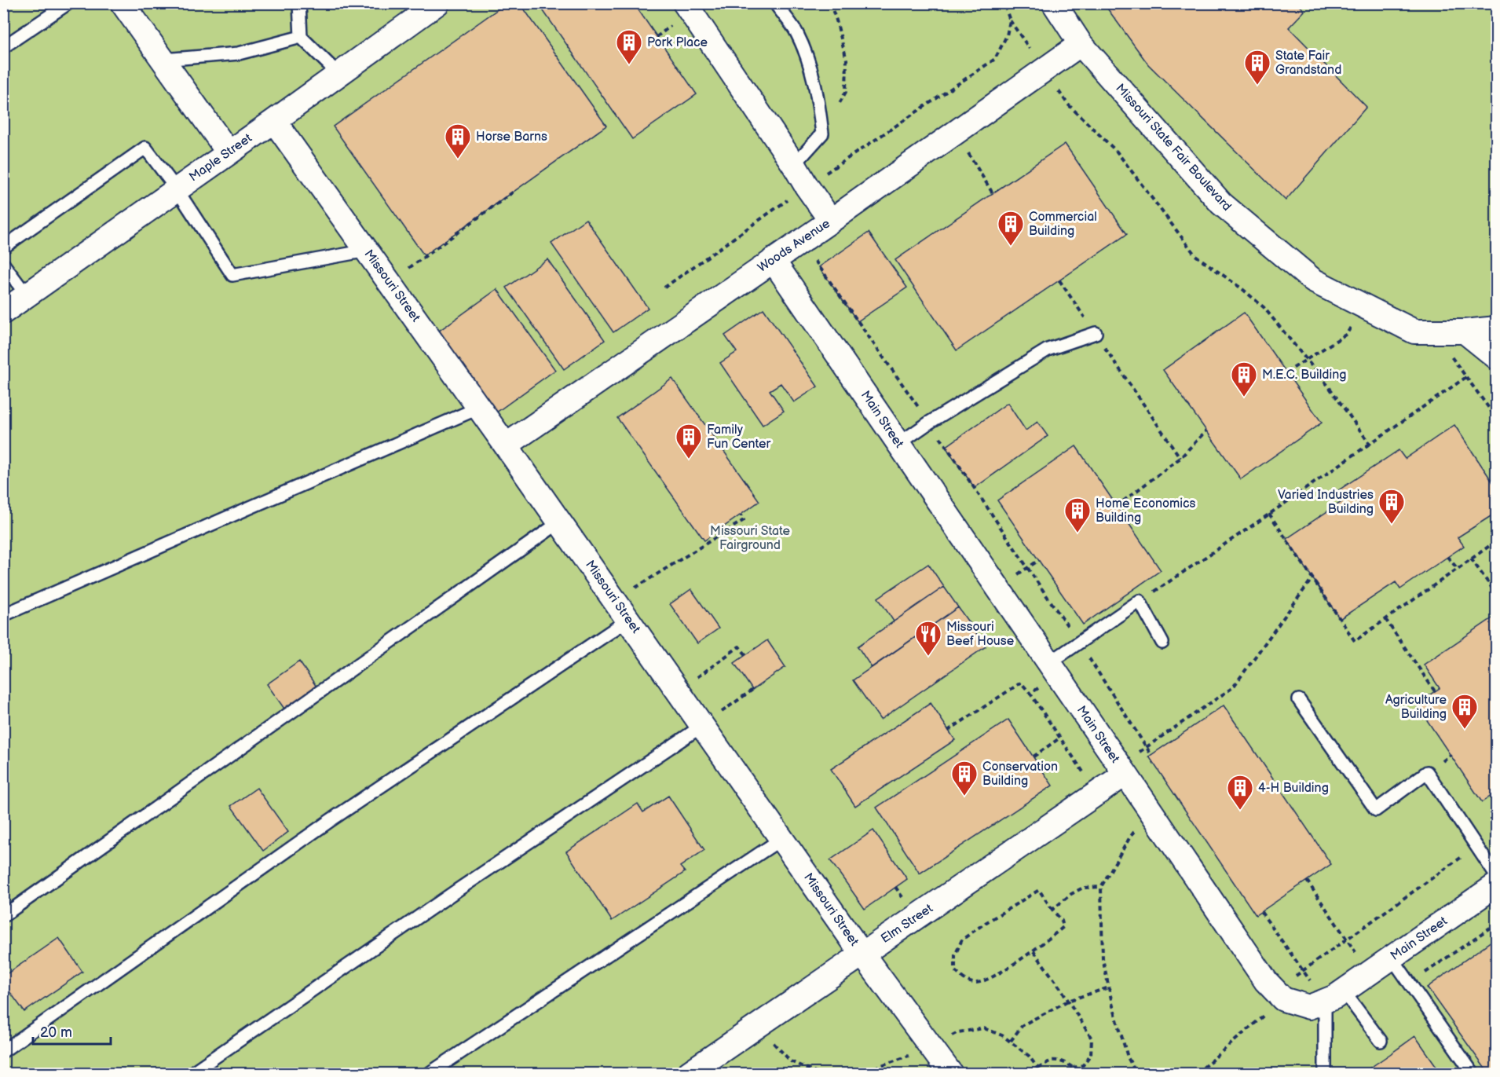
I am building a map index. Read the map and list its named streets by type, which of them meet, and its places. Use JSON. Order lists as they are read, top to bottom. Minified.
{"streets":{"street":["Missouri State Fair Boulevard","Maple Street","Woods Avenue","Missouri Street","Main Street","Elm Street"]},"crossings":[["Missouri State Fair Boulevard","Woods Avenue"],["Maple Street","Missouri Street"],["Woods Avenue","Missouri Street"],["Woods Avenue","Main Street"],["Missouri Street","Elm Street"],["Main Street","Elm Street"]],"parks":["Missouri State Fairground"],"places":{"building":["Pork Place","State Fair Grandstand","Horse Barns","Commercial Building","M.E.C. Building","Family Fun Center","Varied Industries Building","Home Economics Building","Agriculture Building","Conservation Building","4-H Building"],"restaurant":["Missouri Beef House"]},"scale_bar":"20 m"}
